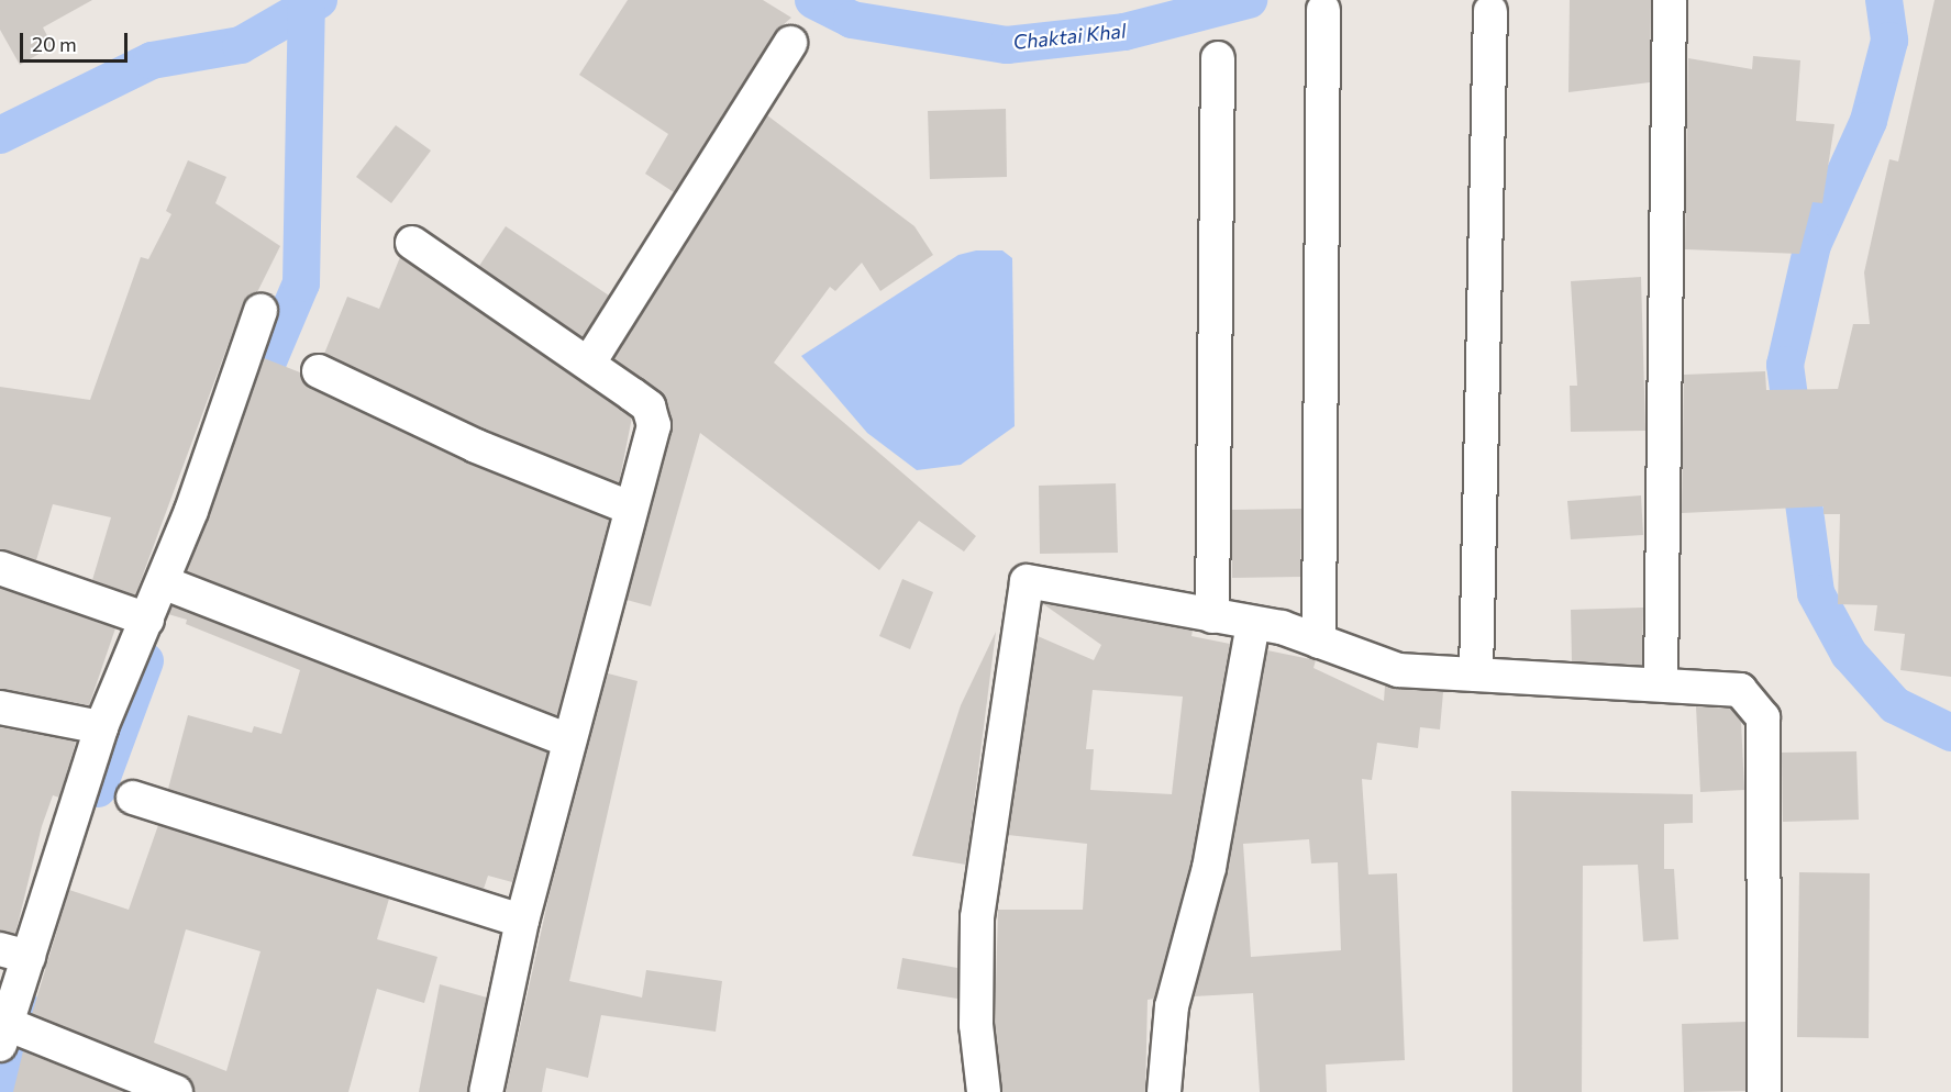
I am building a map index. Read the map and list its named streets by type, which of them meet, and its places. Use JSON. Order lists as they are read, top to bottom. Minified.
{"water":["Chaktai Khal"],"scale_bar":"20 m"}
